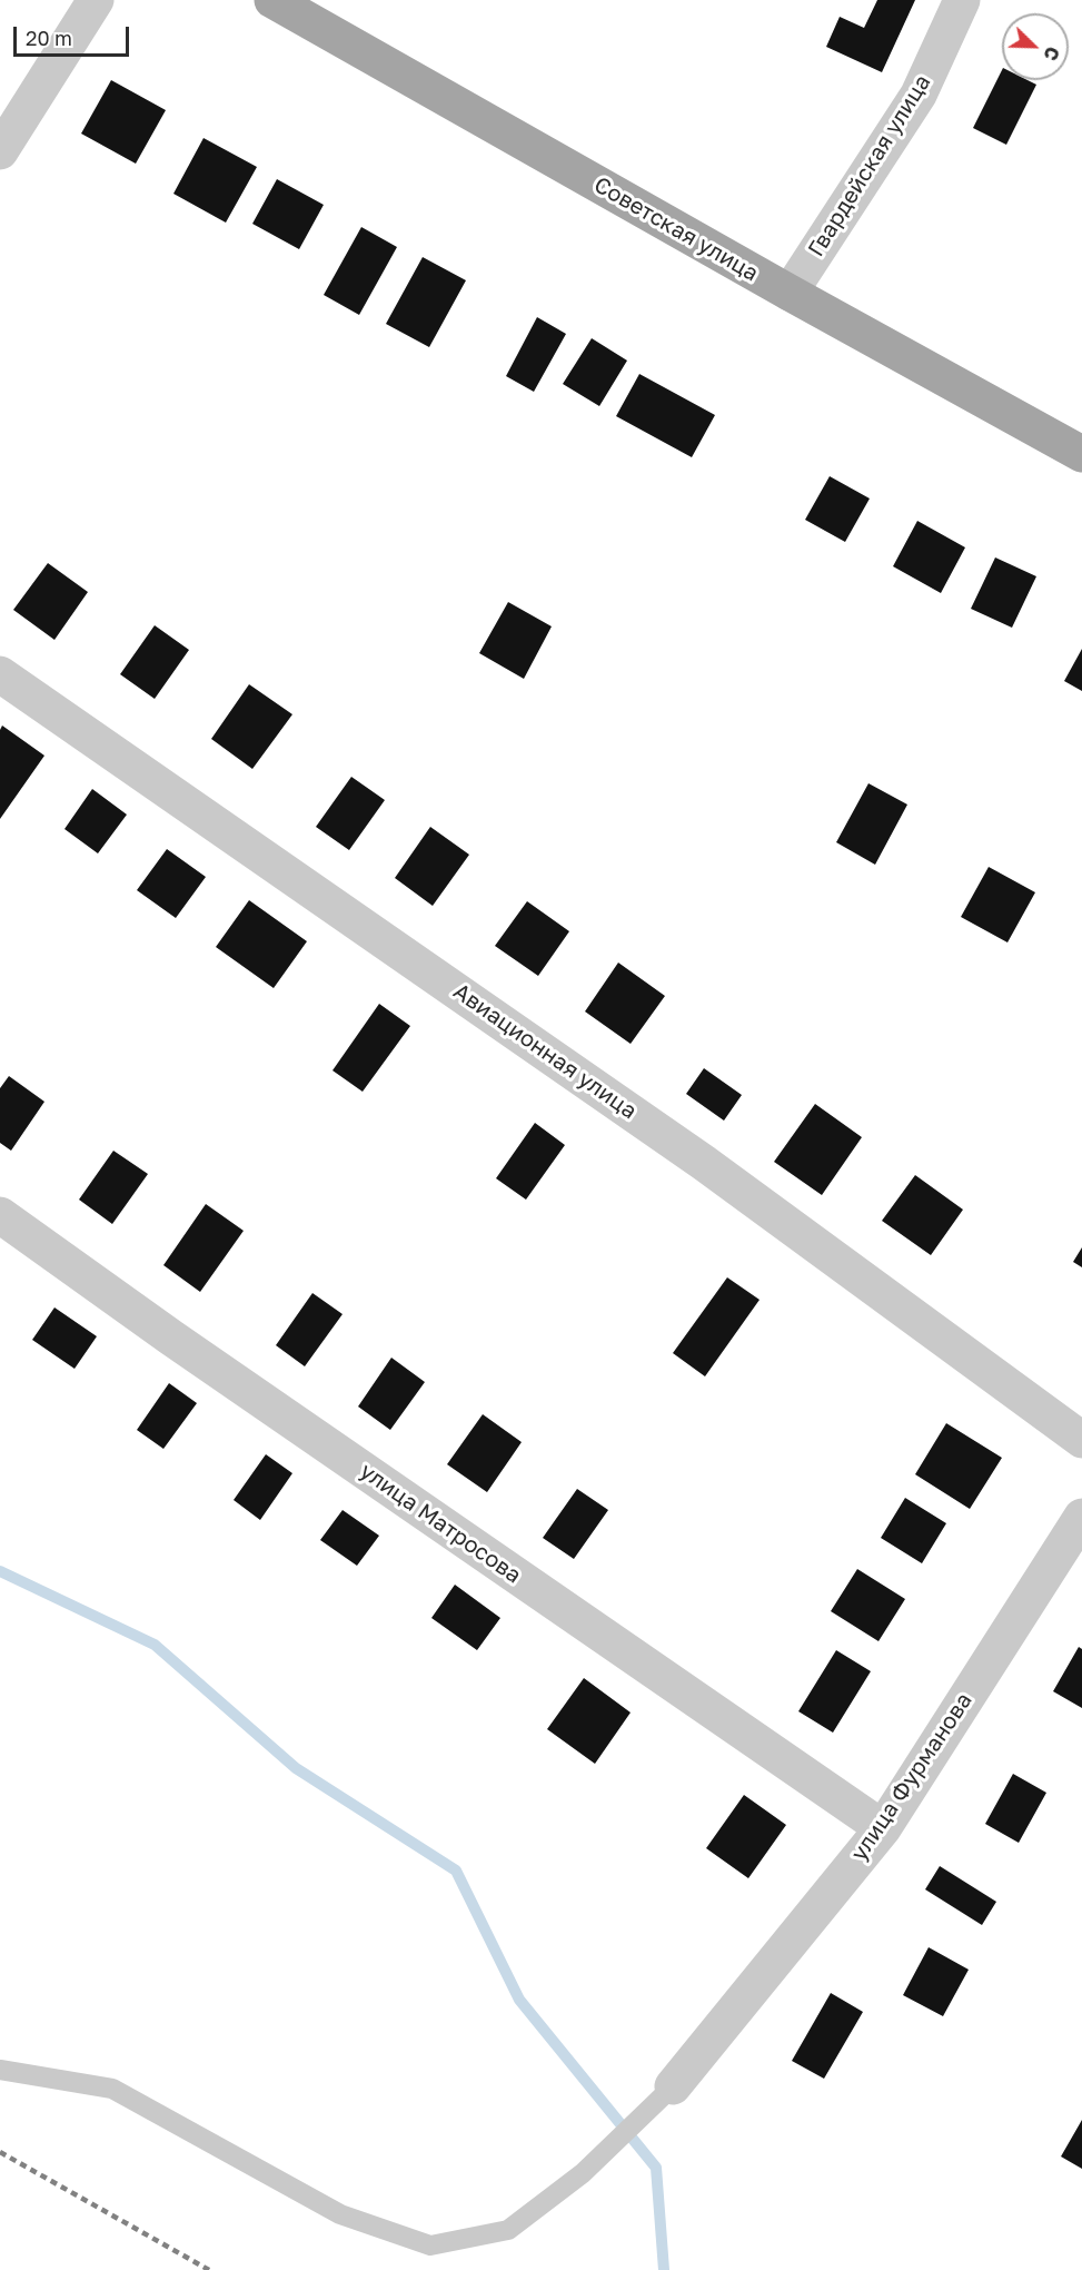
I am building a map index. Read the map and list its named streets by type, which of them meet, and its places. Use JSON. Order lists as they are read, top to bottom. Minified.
{"streets":{"main road":["Советская улица"],"street":["Гвардейская улица","Авиационная улица","улица Матросова","улица Фурманова"]},"crossings":[["Гвардейская улица","Советская улица"],["улица Матросова","улица Фурманова"]],"scale_bar":"20 m","north":"bottom right"}
